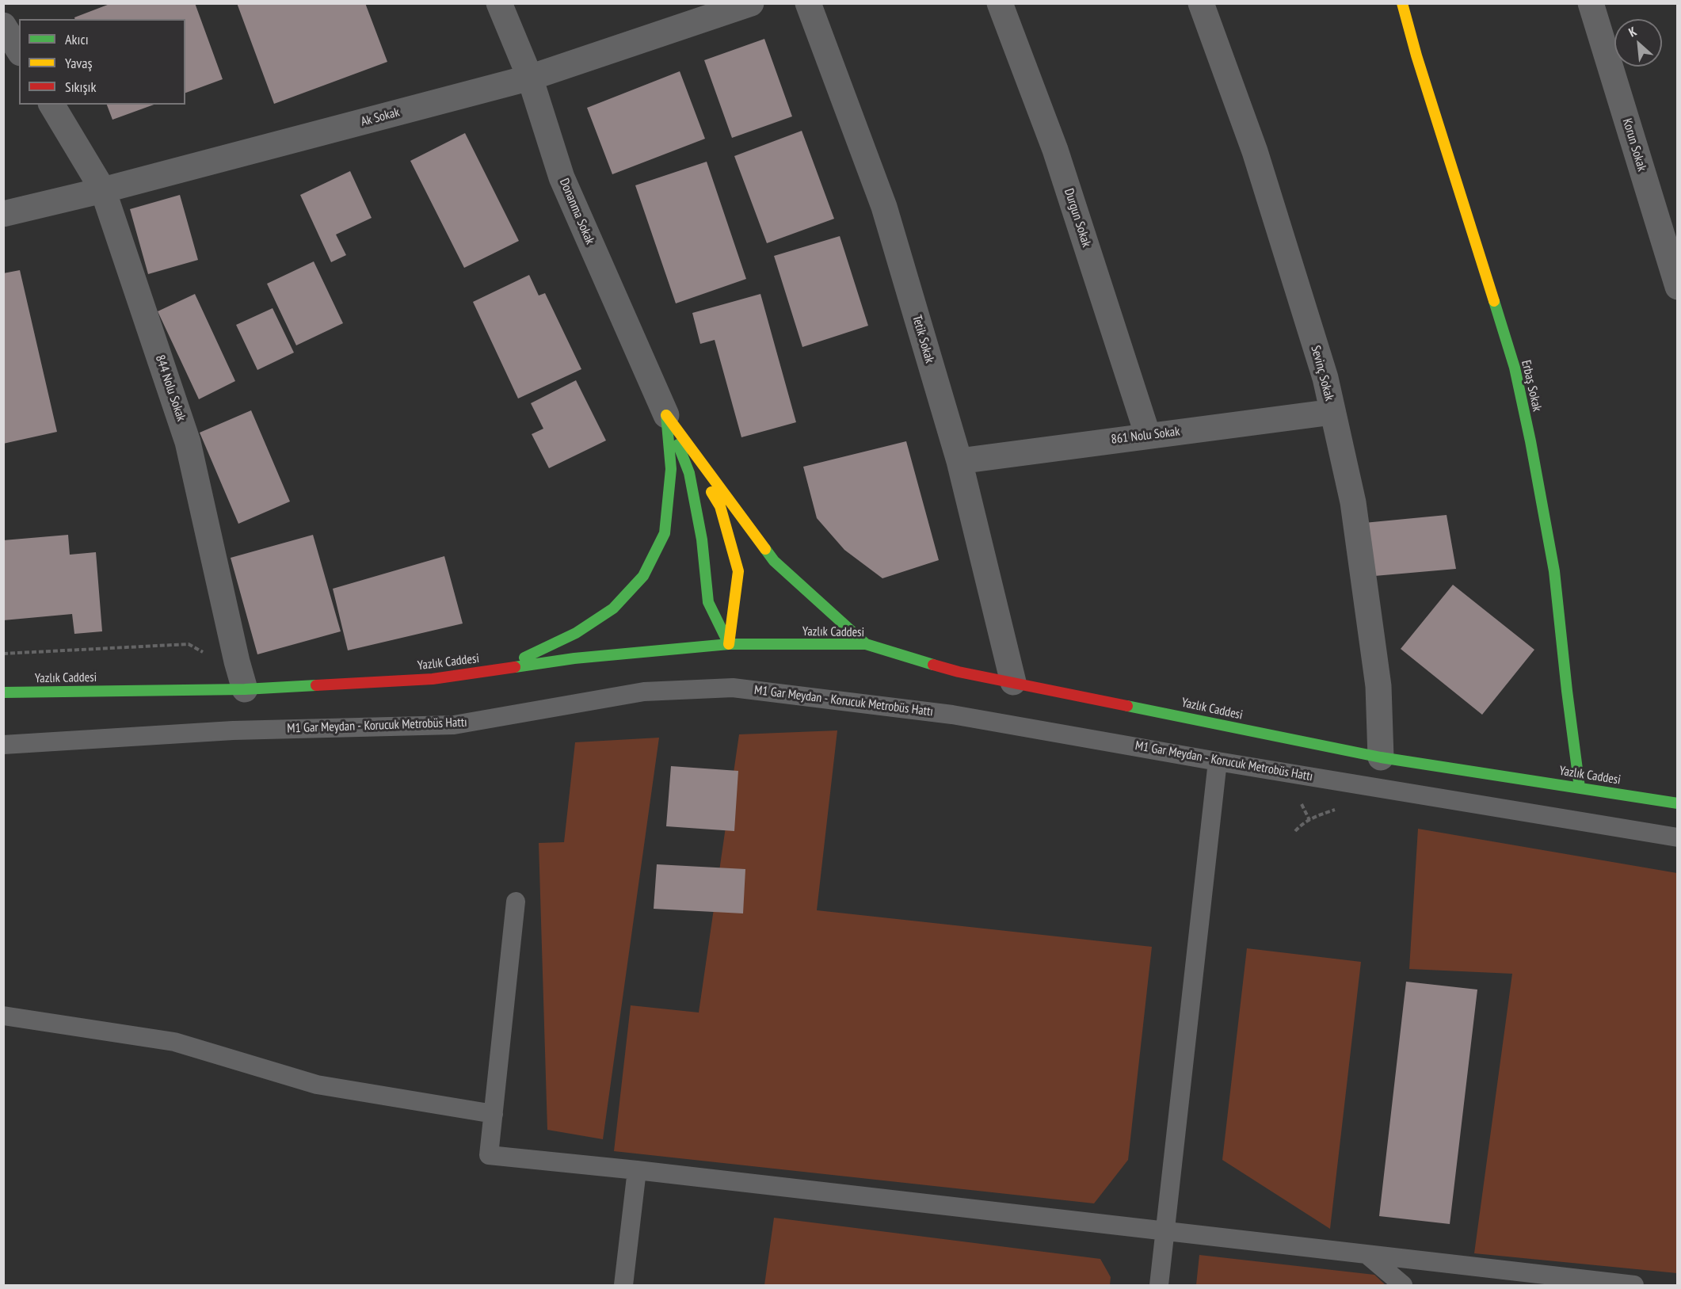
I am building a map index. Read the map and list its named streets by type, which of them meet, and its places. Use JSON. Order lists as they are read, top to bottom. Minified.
{"streets":{"main road":["Erbaş Sokak","Yazlık Caddesi"],"street":["Ak Sokak","Korun Sokak","Donanma Sokak","Durgun Sokak","Tetik Sokak","Sevinç Sokak","844 Nolu Sokak","861 Nolu Sokak"],"lane":["M1 Gar Meydan - Korucuk Metrobüs Hattı"]},"crossings":[["Ak Sokak","Donanma Sokak"],["Ak Sokak","844 Nolu Sokak"],["Durgun Sokak","861 Nolu Sokak"],["Tetik Sokak","861 Nolu Sokak"],["Tetik Sokak","Yazlık Caddesi"],["Sevinç Sokak","861 Nolu Sokak"],["Sevinç Sokak","Yazlık Caddesi"],["Erbaş Sokak","Yazlık Caddesi"],["844 Nolu Sokak","Yazlık Caddesi"]],"legend":["Akıcı","Yavaş","Sıkışık"],"north":"top left"}
